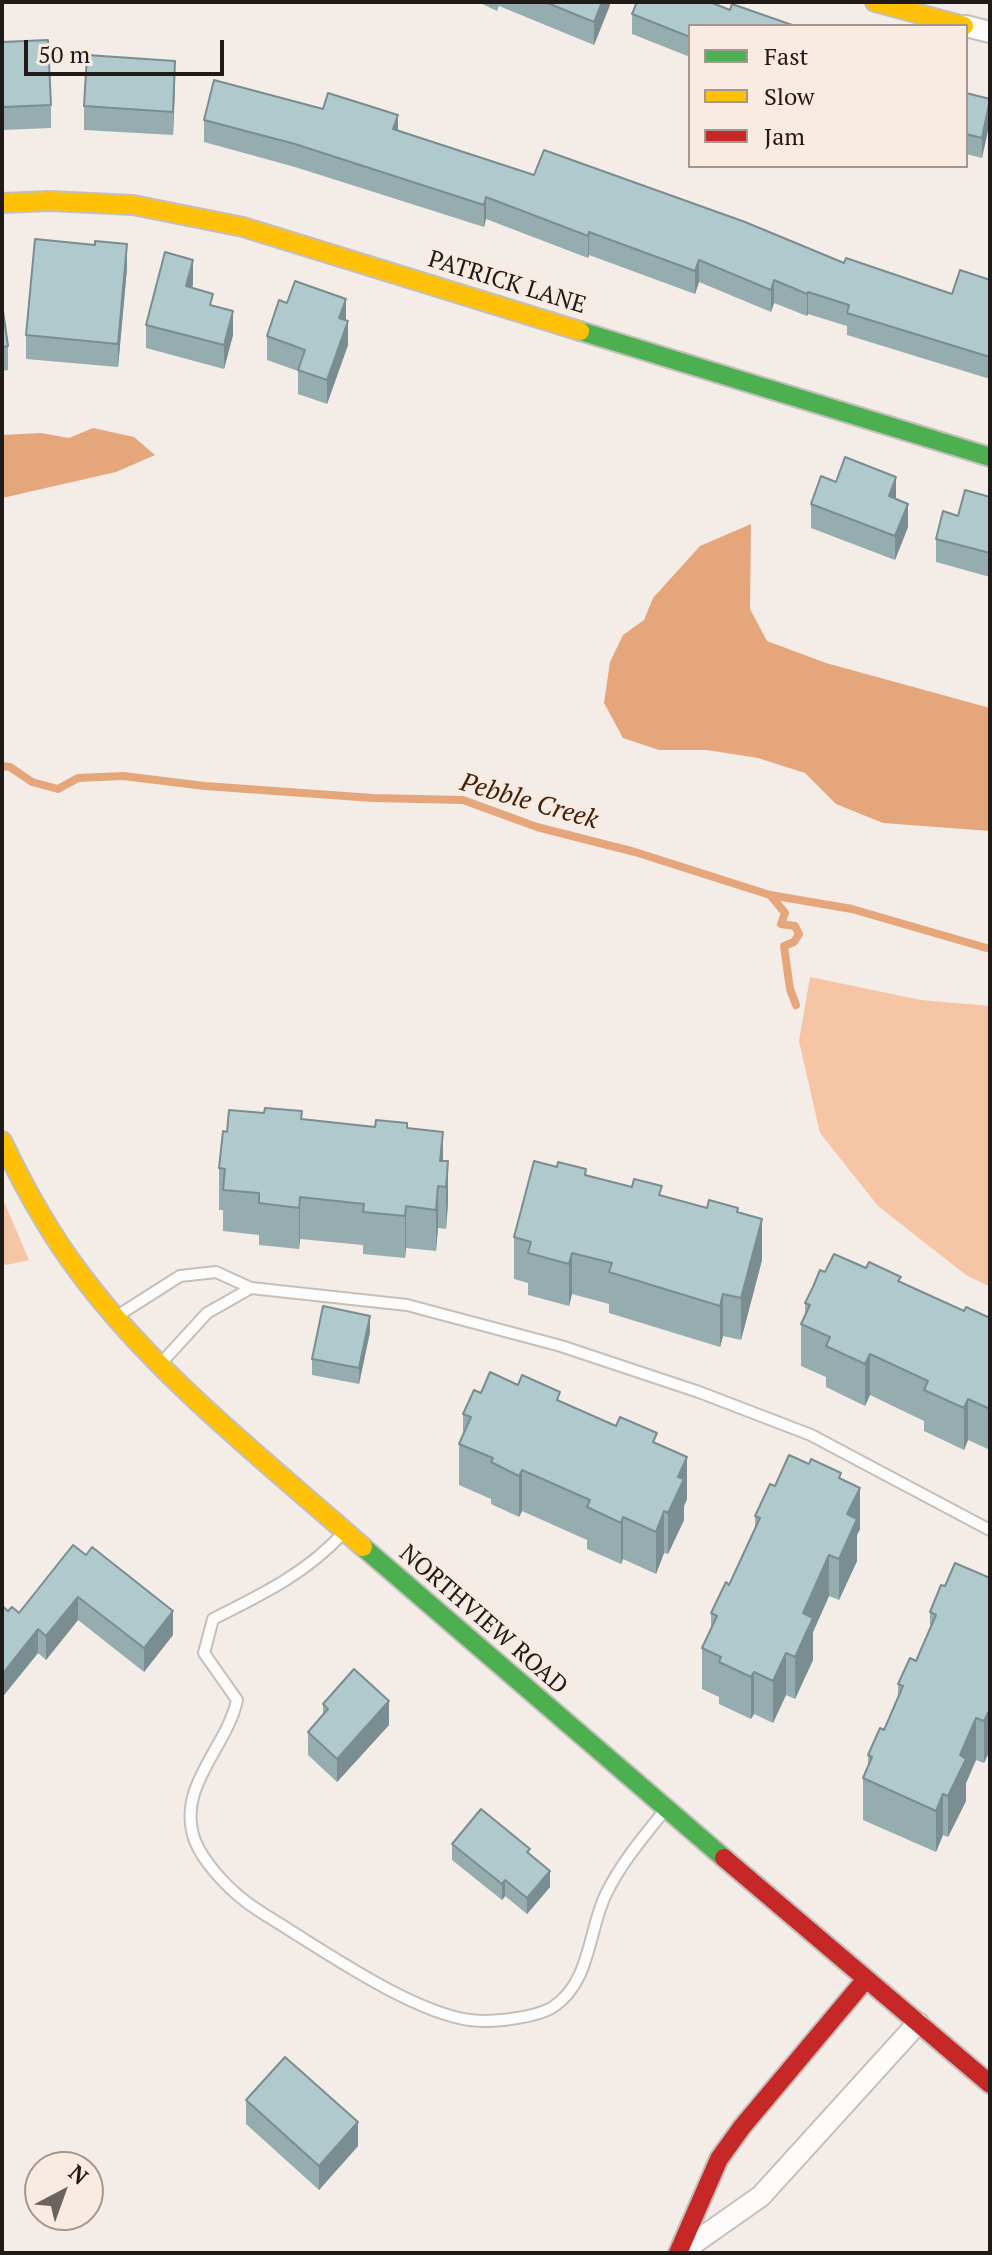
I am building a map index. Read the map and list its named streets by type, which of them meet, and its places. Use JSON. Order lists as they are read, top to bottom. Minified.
{"streets":{"street":["PATRICK LANE","NORTHVIEW ROAD"]},"water":["Pebble Creek"],"legend":["Fast","Slow","Jam"],"scale_bar":"50 m","north":"top right"}
